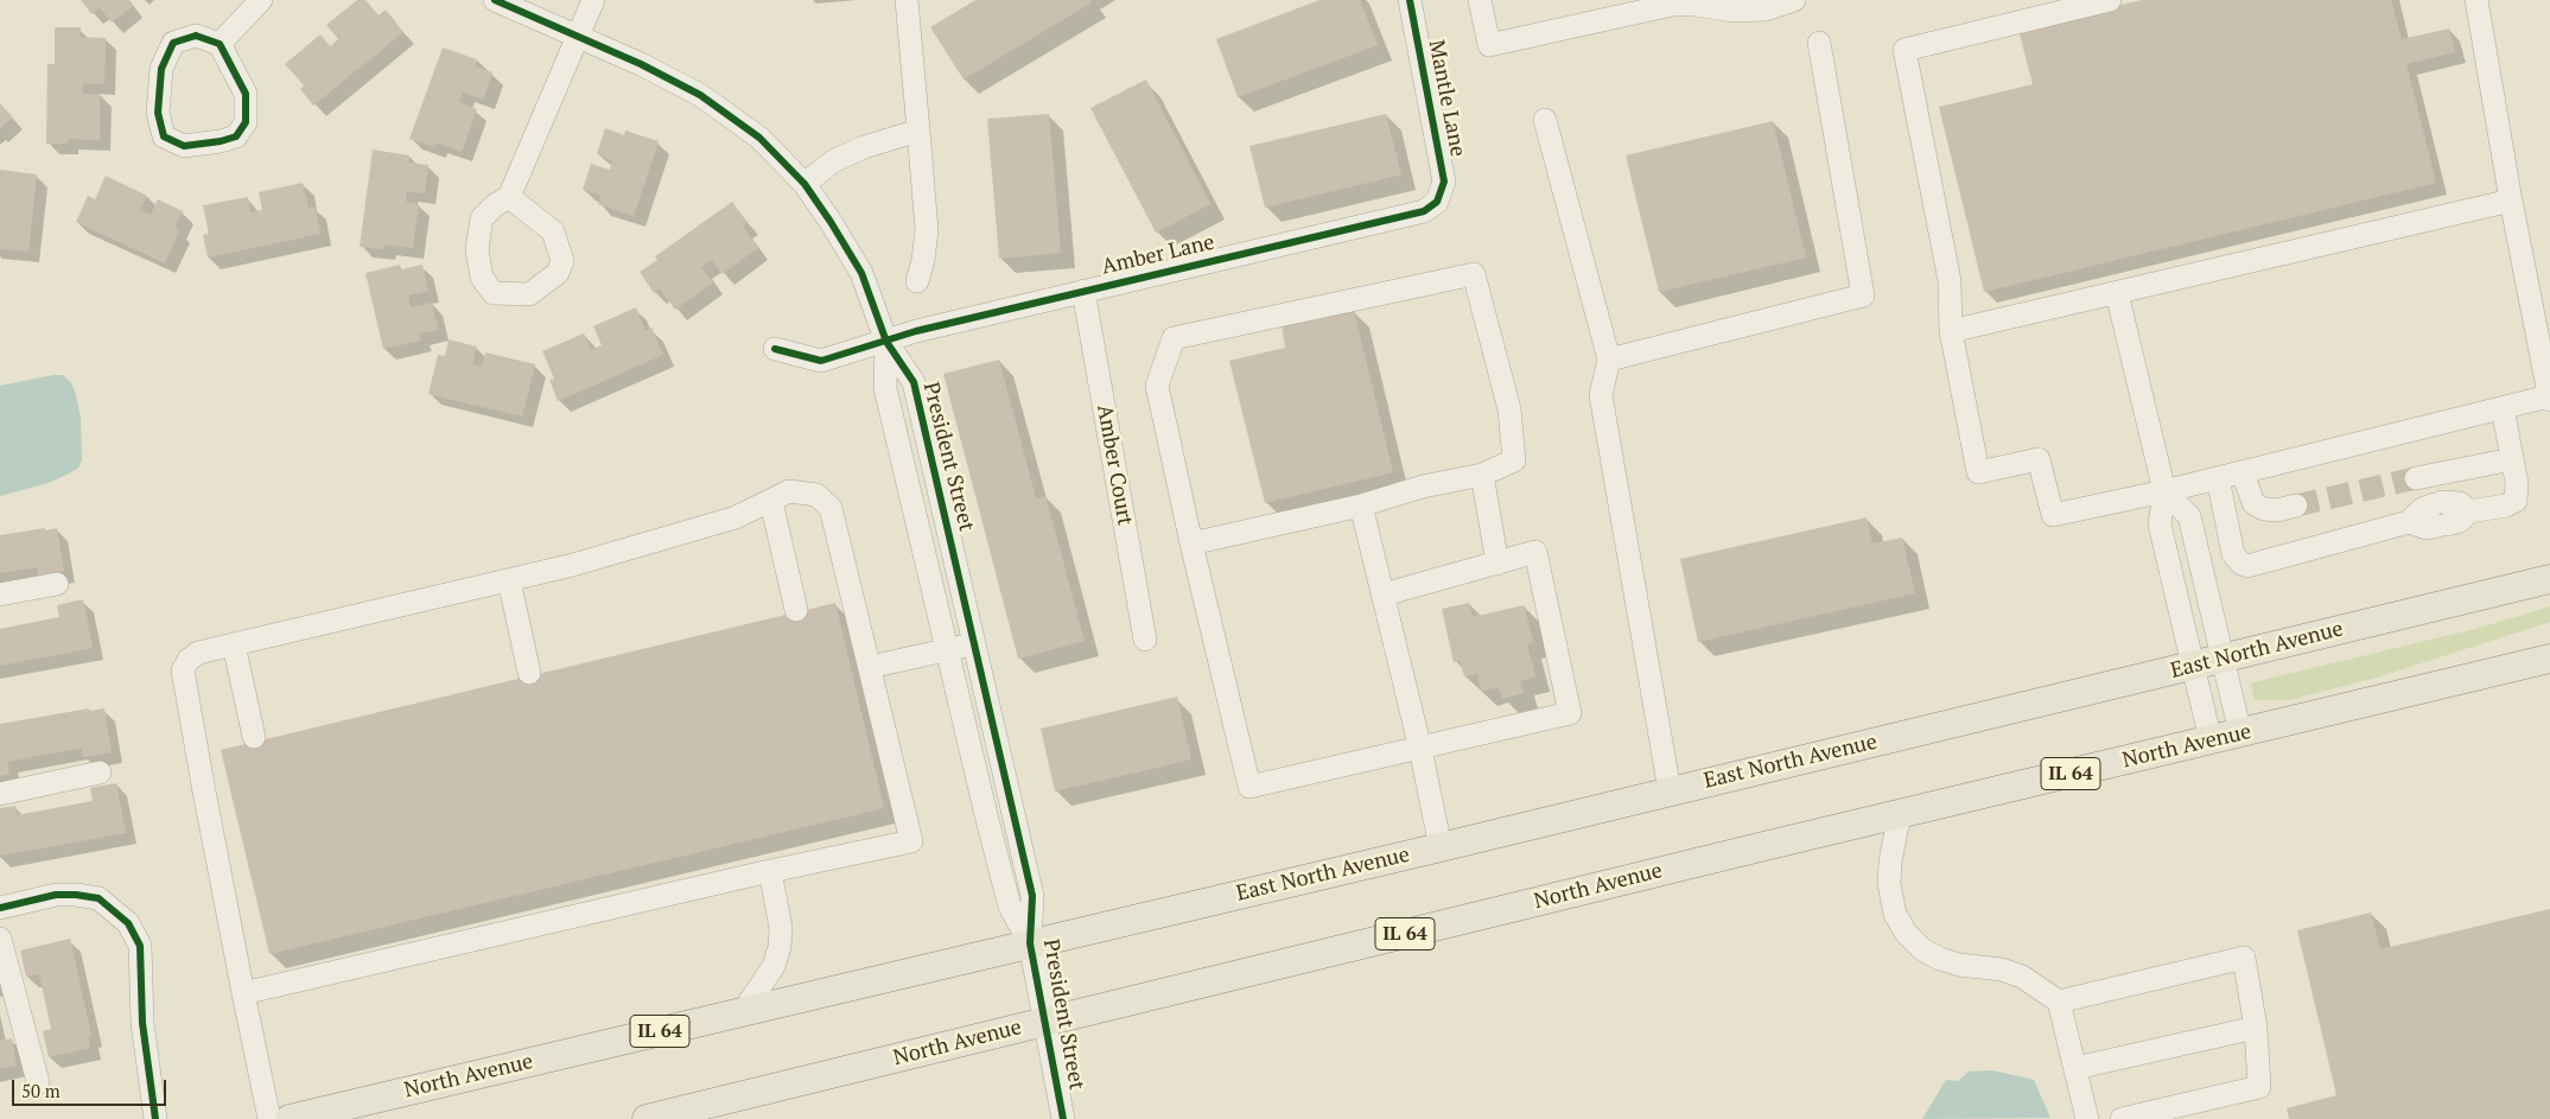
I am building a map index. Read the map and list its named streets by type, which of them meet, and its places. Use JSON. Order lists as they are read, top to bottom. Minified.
{"streets":{"main road":["East North Avenue","North Avenue","IL 64"],"street":["Mantle Lane","Amber Lane","President Street","Amber Court"]},"crossings":[["Mantle Lane","Amber Lane"],["Amber Lane","President Street"],["Amber Lane","Amber Court"],["President Street","East North Avenue"],["President Street","North Avenue"],["East North Avenue","North Avenue"]],"scale_bar":"50 m"}
